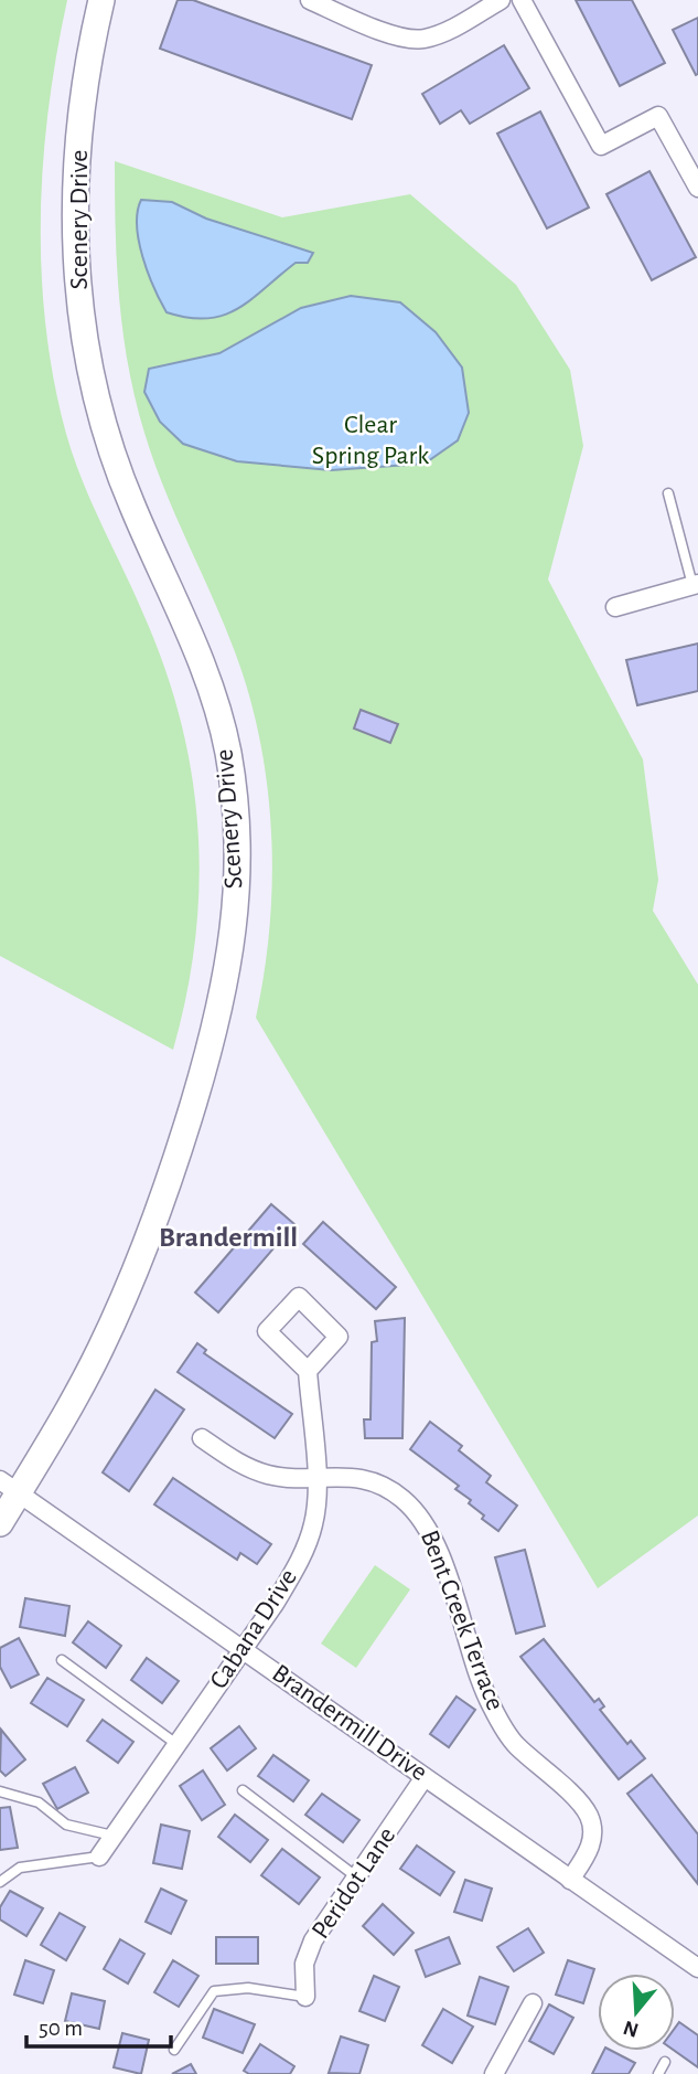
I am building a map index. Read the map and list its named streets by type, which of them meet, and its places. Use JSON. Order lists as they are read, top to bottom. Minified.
{"streets":{"street":["Scenery Drive","Bent Creek Terrace","Cabana Drive","Brandermill Drive","Peridot Lane"]},"crossings":[["Scenery Drive","Brandermill Drive"],["Bent Creek Terrace","Cabana Drive"],["Bent Creek Terrace","Brandermill Drive"],["Cabana Drive","Brandermill Drive"],["Brandermill Drive","Peridot Lane"]],"districts":["Brandermill"],"parks":["Clear Spring Park"],"scale_bar":"50 m","north":"bottom"}
